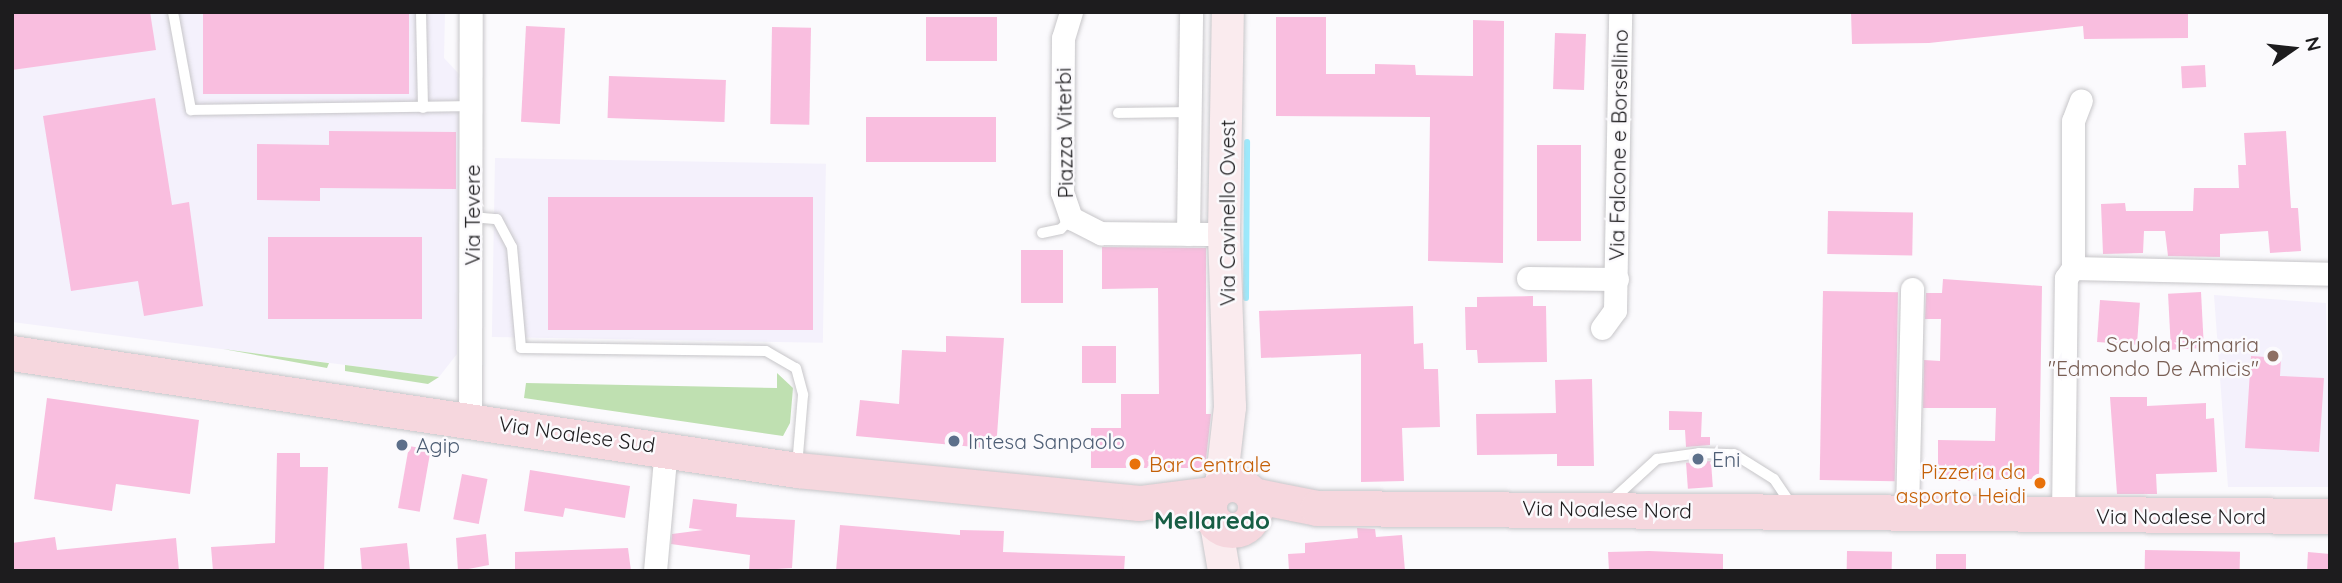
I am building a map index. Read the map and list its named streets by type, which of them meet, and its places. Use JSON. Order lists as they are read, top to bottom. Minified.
{"streets":{"main road":["Via Noalese Sud","Via Noalese Nord"],"street":["Piazza Viterbi","Via Falcone e Borsellino","Via Cavinello Ovest","Via Tevere"]},"crossings":[["Piazza Viterbi","Via Cavinello Ovest"],["Via Cavinello Ovest","Via Noalese Sud"],["Via Cavinello Ovest","Via Noalese Nord"],["Via Tevere","Via Noalese Sud"],["Via Noalese Sud","Via Noalese Nord"]],"districts":["Mellaredo"],"places":["Scuola Primaria \"Edmondo De Amicis\"","Intesa Sanpaolo","Agip","Eni","Bar Centrale","Pizzeria da asporto Heidi"],"north":"right"}
